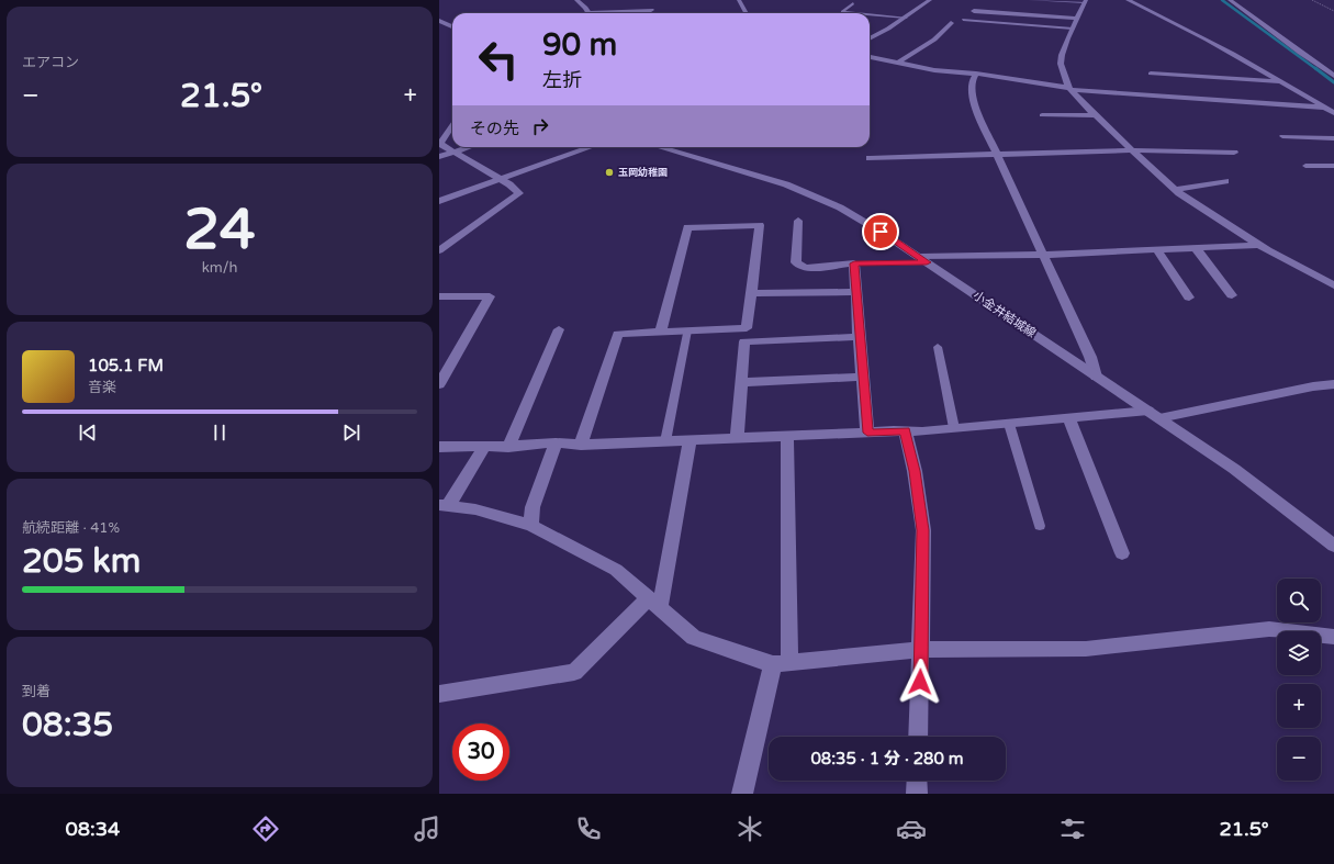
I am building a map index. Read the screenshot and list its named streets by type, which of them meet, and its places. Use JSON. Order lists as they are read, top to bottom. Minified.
{"streets":{"street":["小金井結城線"]},"places":["玉岡幼稚園"],"page":{"tile":["エアコン",["24","km/h"],["航続距離 · 41%","205 km"],["到着","08:35"]],"turn":["90 m","左折"],"heat":["−","21.5°","+"],"then":"その先","song":["105.1 FM","音楽"],"map_buttons":["+","−"],"limit":"30","trip":"08:35 · 1 分 · 280 m","tabs":["08:34","21.5°"]}}
